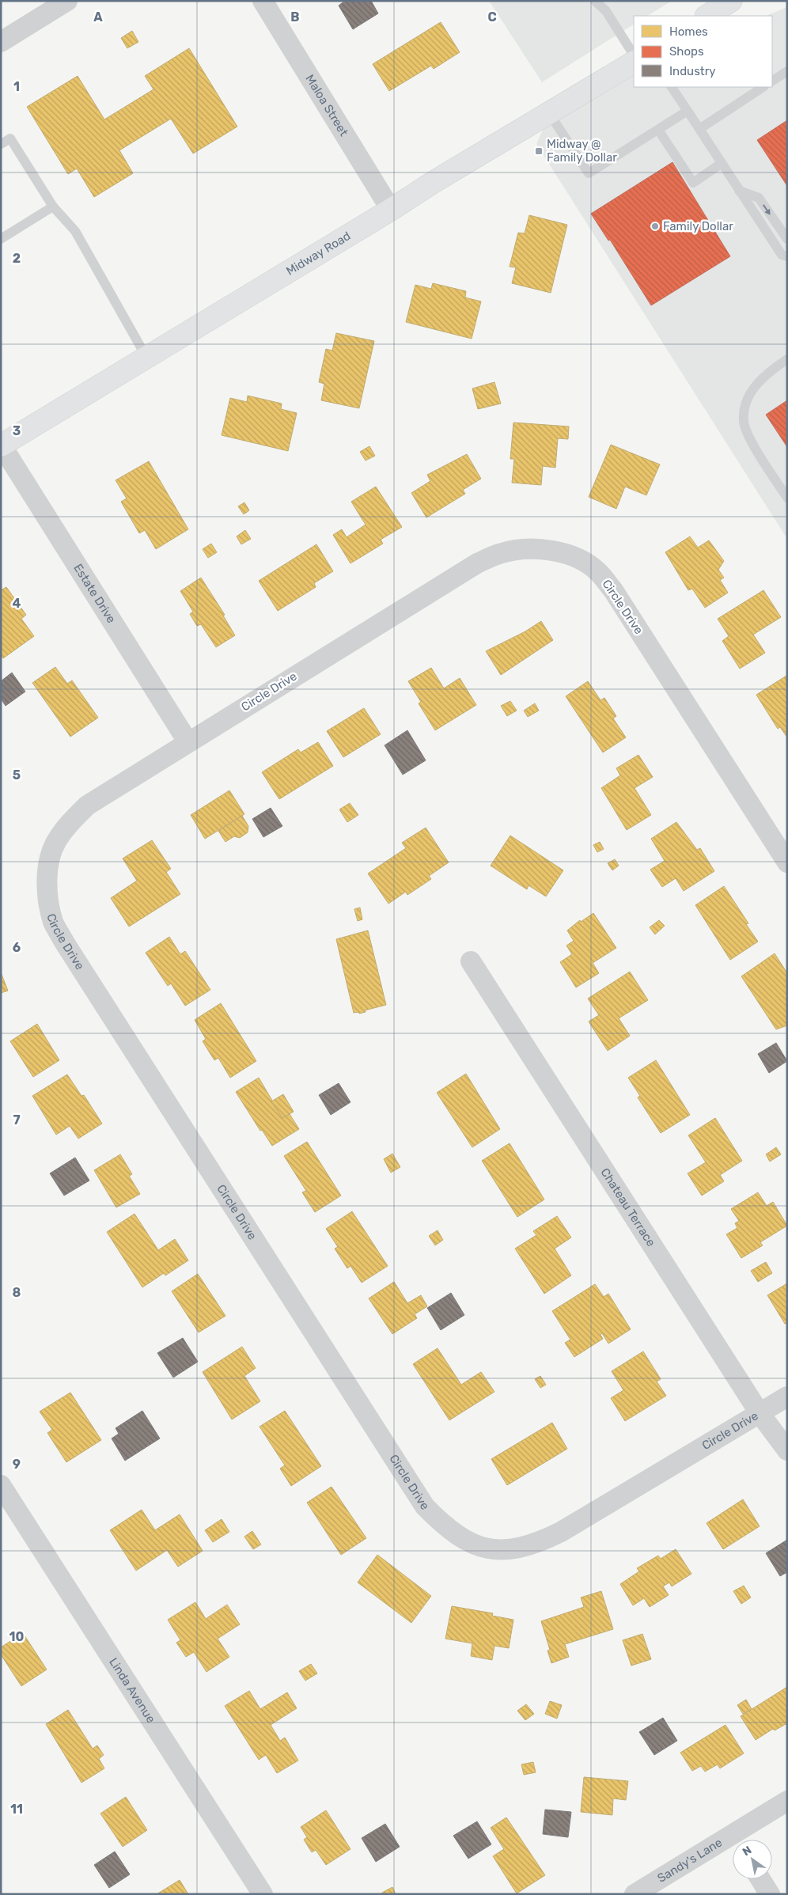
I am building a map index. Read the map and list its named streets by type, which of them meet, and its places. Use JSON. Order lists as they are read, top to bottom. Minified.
{"streets":{"main road":["Midway Road"],"street":["Maloa Street","Estate Drive","Circle Drive","Chateau Terrace","Linda Avenue","Sandy's Lane"]},"crossings":[["Maloa Street","Midway Road"],["Midway Road","Estate Drive"],["Estate Drive","Circle Drive"],["Circle Drive","Chateau Terrace"]],"places":{"transit":["Midway @ Family Dollar"],"other":["Family Dollar"]},"legend":["Homes","Shops","Industry"],"north":"top left","grid":{"columns":["A","B","C"],"rows":["1","2","3","4","5","6","7","8","9","10","11"]}}
